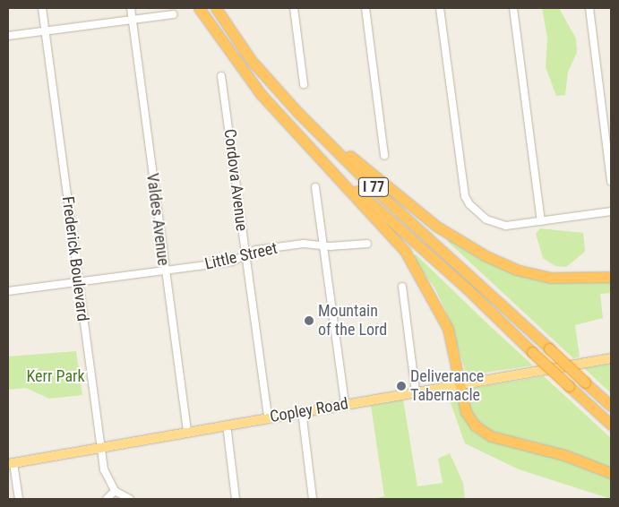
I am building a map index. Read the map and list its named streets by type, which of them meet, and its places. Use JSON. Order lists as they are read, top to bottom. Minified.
{"streets":{"highway":["I 77"],"main road":["Copley Road"],"street":["Cordova Avenue","Valdes Avenue","Little Street","Frederick Boulevard"]},"crossings":[["Cordova Avenue","Little Street"],["Cordova Avenue","Copley Road"],["Valdes Avenue","Little Street"],["Valdes Avenue","Copley Road"],["Little Street","Frederick Boulevard"],["Frederick Boulevard","Copley Road"]],"parks":["Kerr Park"],"places":["Mountain of the Lord","Deliverance Tabernacle"]}
